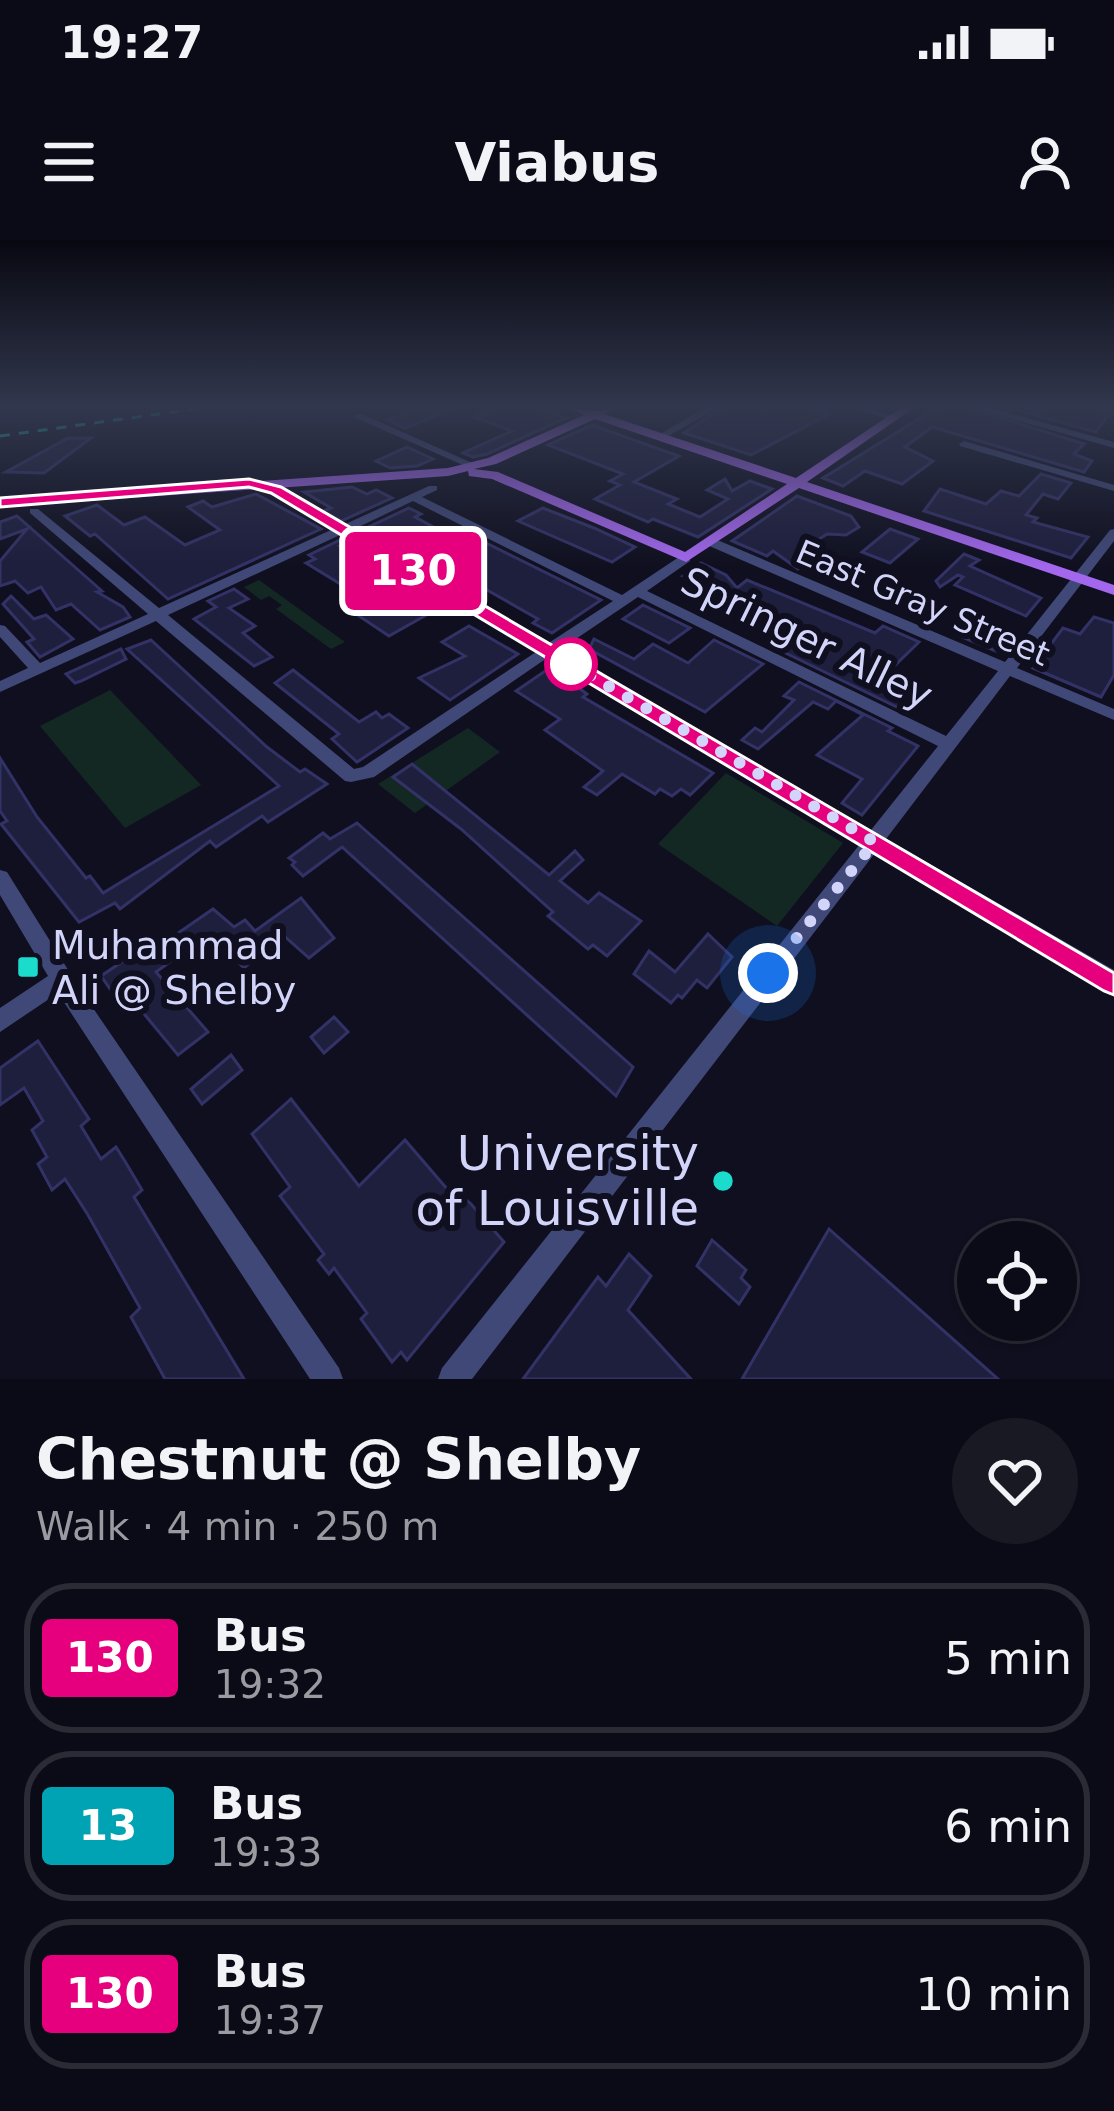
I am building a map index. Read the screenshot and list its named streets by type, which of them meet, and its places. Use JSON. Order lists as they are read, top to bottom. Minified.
{"streets":{"street":["East Gray Street","Springer Alley"]},"places":{"transit":["Muhammad Ali @ Shelby"],"other":["University of Louisville"]},"lines":["bus line 130"],"page":{"status":"19:27","header":"Viabus","on_map":"130","heading":["Chestnut @ Shelby","Walk · 4 min · 250 m"],"list":[{"mark":"130","name":"Bus","note":"19:32","value":"5 min"},{"mark":"13","name":"Bus","note":"19:33","value":"6 min"},{"mark":"130","name":"Bus","note":"19:37","value":"10 min"}]}}
